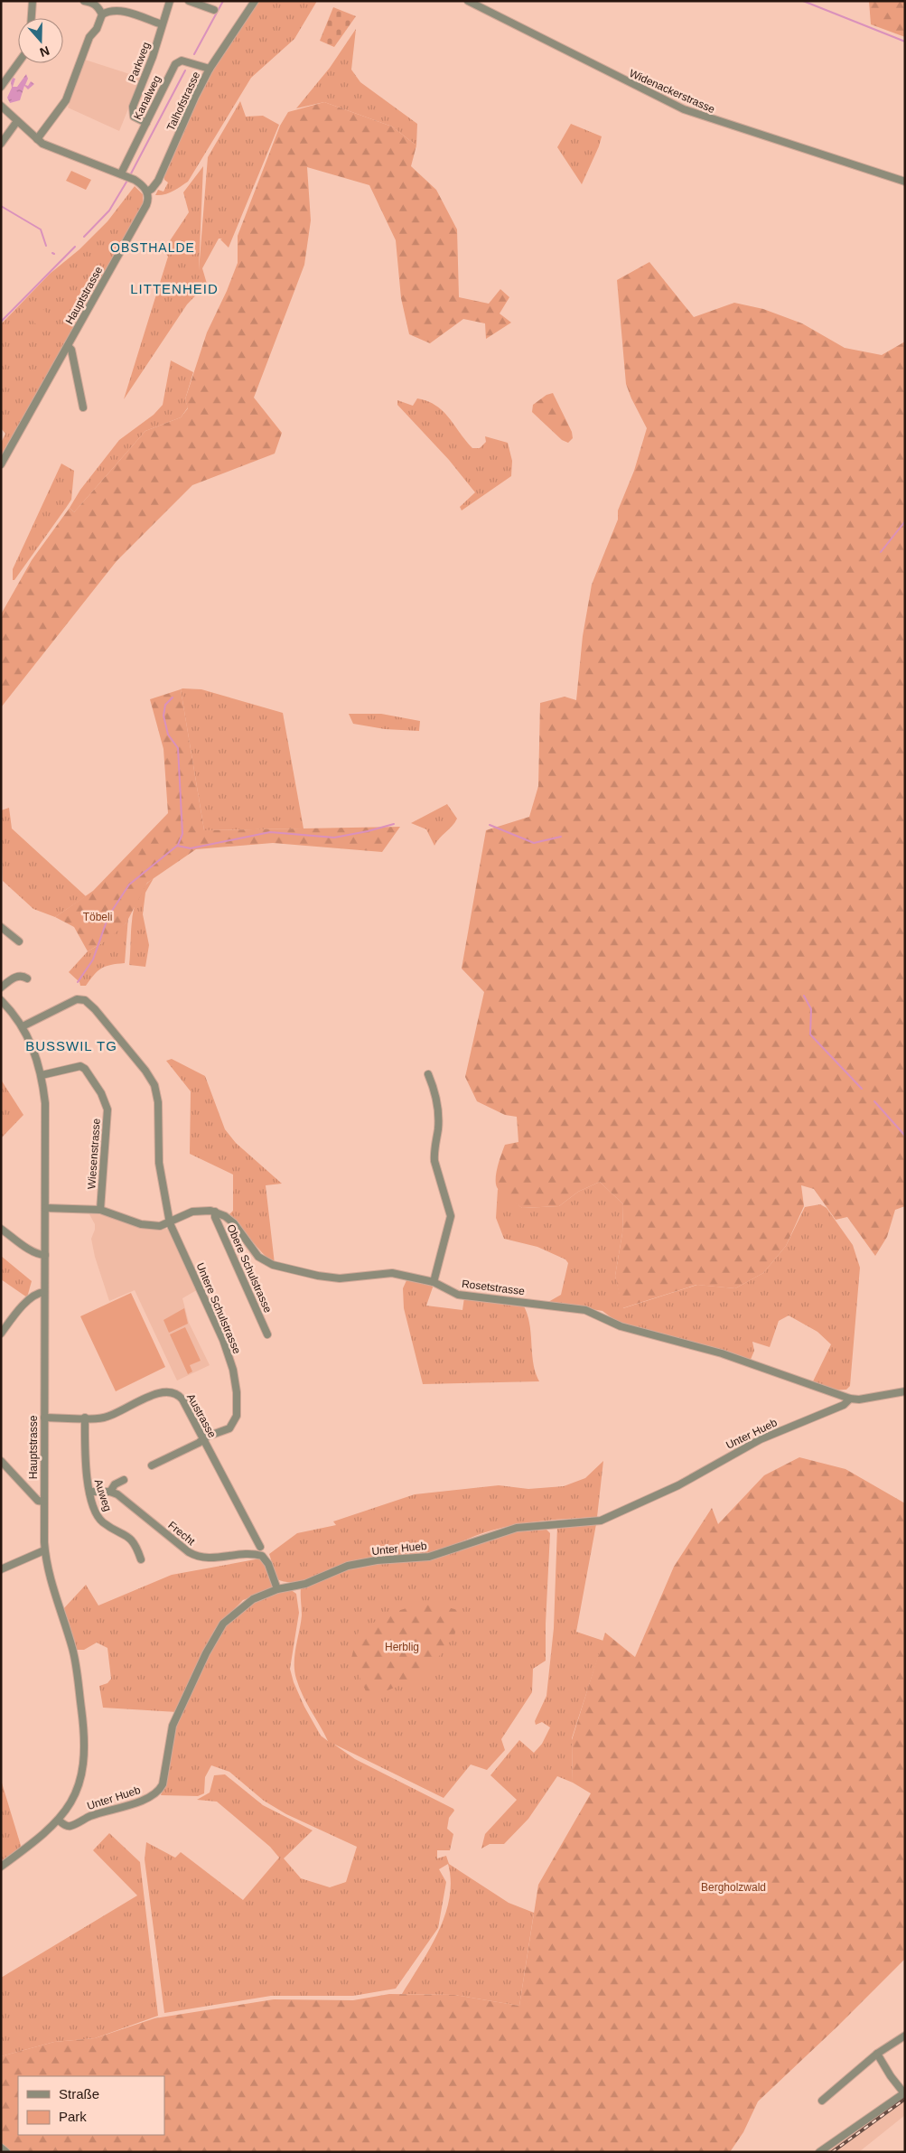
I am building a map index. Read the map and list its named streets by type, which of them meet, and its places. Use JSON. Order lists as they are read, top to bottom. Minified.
{"streets":{"street":["Parkweg","Widenackerstrasse","Kanalweg","Talhofstrasse","Hauptstrasse","Wiesenstrasse","Obere Schulstrasse","Rosetstrasse","Untere Schulstrasse","Austrasse","Unter Hueb","Auweg","Frecht"]},"crossings":[["Parkweg","Kanalweg"],["Kanalweg","Talhofstrasse"],["Talhofstrasse","Hauptstrasse"],["Hauptstrasse","Wiesenstrasse"],["Hauptstrasse","Austrasse"],["Hauptstrasse","Unter Hueb"],["Obere Schulstrasse","Rosetstrasse"],["Rosetstrasse","Unter Hueb"],["Untere Schulstrasse","Austrasse"],["Austrasse","Auweg"],["Unter Hueb","Frecht"]],"districts":["OBSTHALDE","LITTENHEID","BUSSWIL TG"],"parks":["Töbeli","Herblig","Bergholzwald"],"legend":["Straße","Park"],"north":"bottom"}
